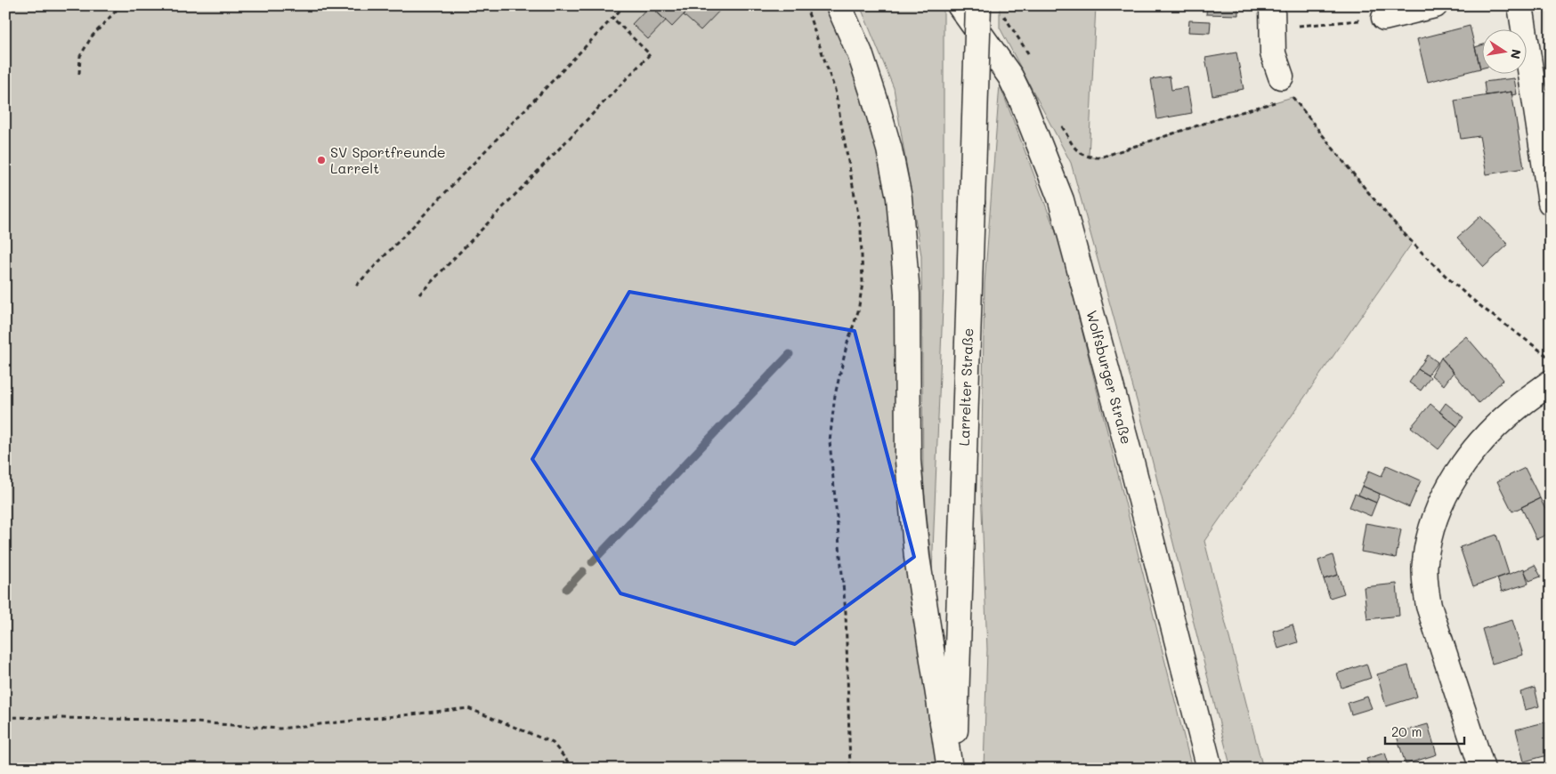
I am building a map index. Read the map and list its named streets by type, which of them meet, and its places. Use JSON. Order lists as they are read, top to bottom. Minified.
{"streets":{"street":["Wolfsburger Straße","Larrelter Straße"]},"places":["SV Sportfreunde Larrelt"],"scale_bar":"20 m","north":"right"}
